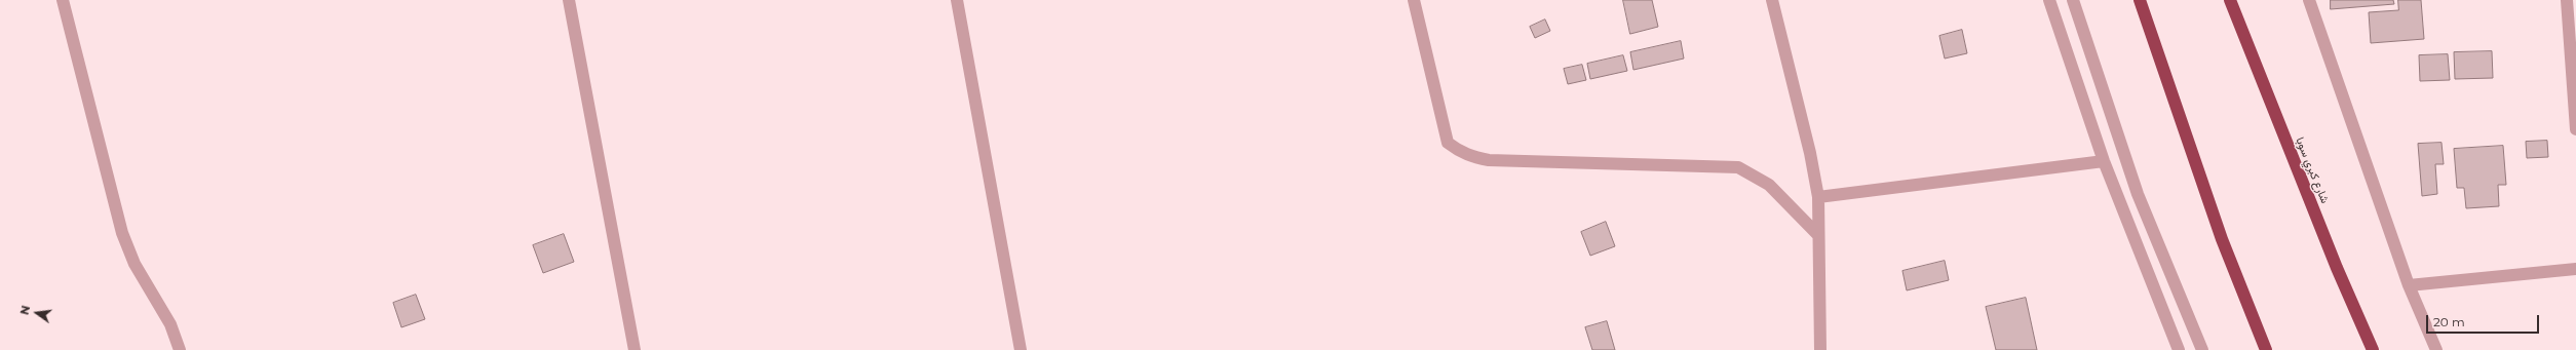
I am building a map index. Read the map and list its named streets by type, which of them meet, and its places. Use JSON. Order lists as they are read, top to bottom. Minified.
{"streets":{"highway":["شارع كبري سوبا"]},"scale_bar":"20 m","north":"left"}
